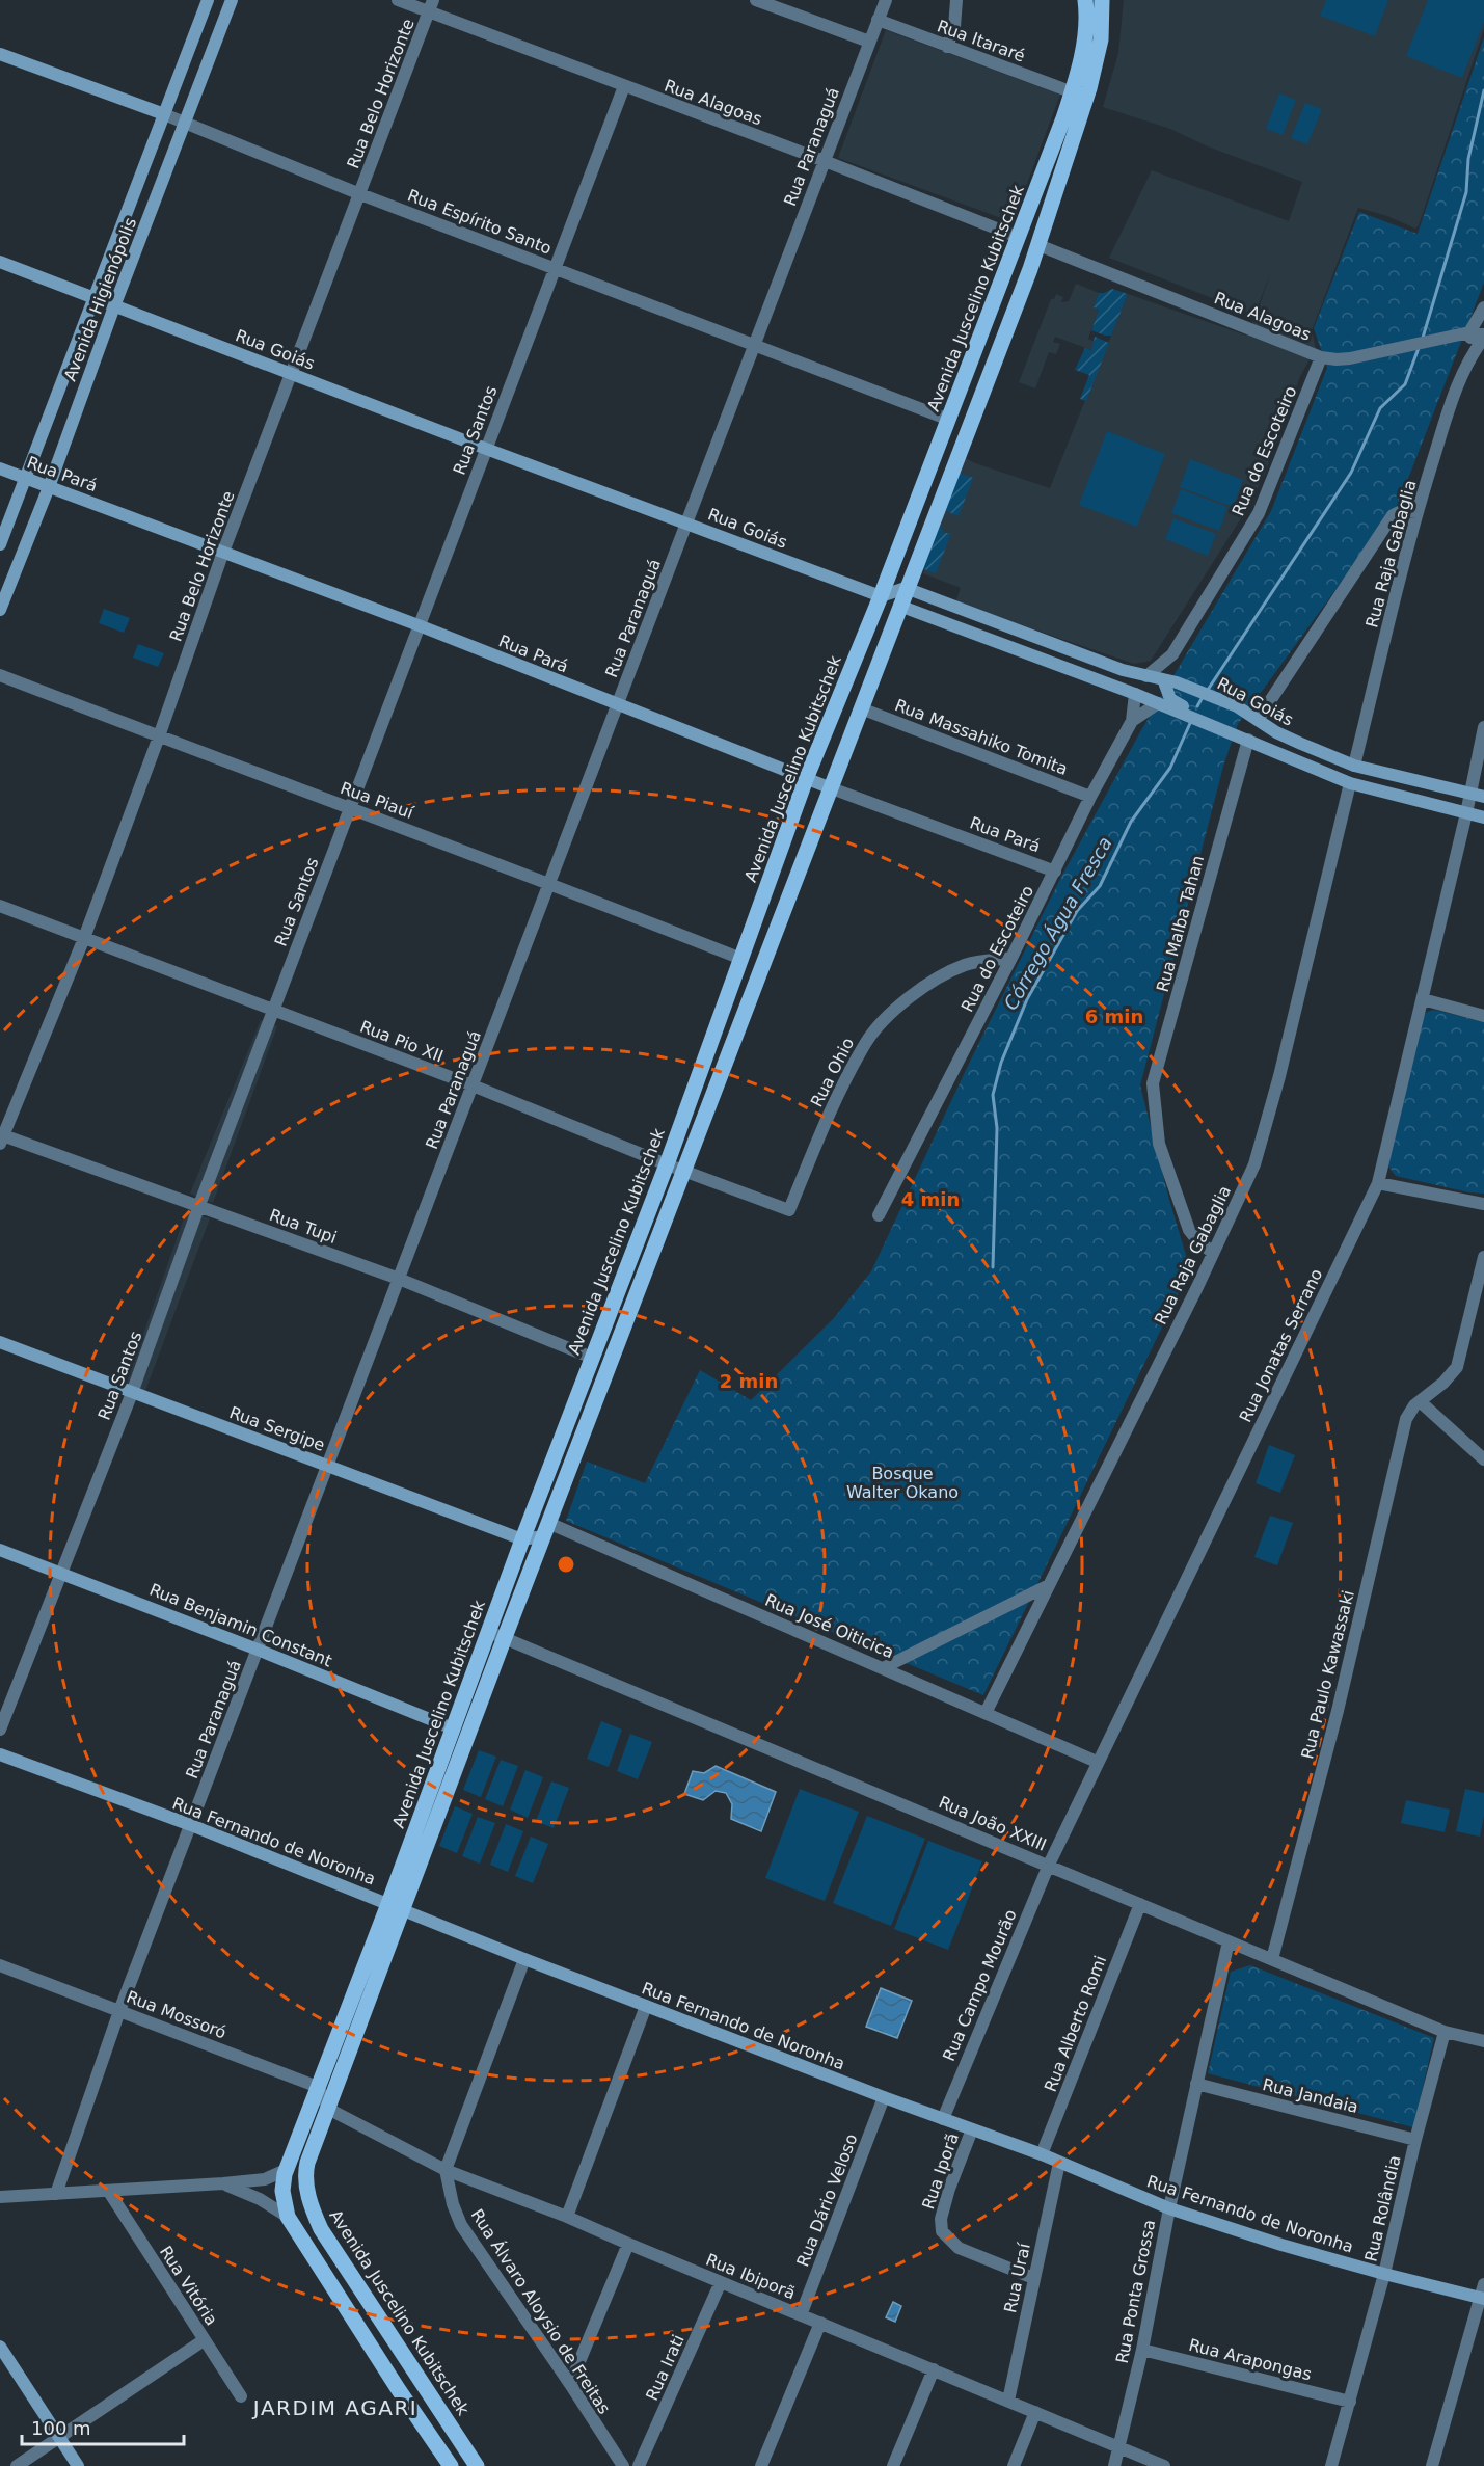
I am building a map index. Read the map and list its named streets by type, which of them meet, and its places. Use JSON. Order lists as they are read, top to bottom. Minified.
{"streets":{"main road":["Rua Espírito Santo","Avenida Juscelino Kubitschek","Avenida Higienópolis","Rua Goiás","Rua Pará","Rua Sergipe","Rua Benjamin Constant","Rua Fernando de Noronha"],"street":["Rua Itararé","Rua Belo Horizonte","Rua Alagoas","Rua Paranaguá","Rua Santos","Rua do Escoteiro","Rua Raja Gabaglia","Rua Massahiko Tomita","Rua Piauí","Rua Malba Tahan","Rua Pio XII","Rua Ohio","Rua Tupi","Rua Jonatas Serrano","Rua José Oiticica","Rua Paulo Kawassaki","Rua João XXIII","Rua Campo Mourão","Rua Mossoró","Rua Alberto Romi","Rua Jandaia","Rua Iporã","Rua Dário Veloso","Rua Rolândia","Rua Ibiporã","Rua Uraí","Rua Vitória","Rua Ponta Grossa","Rua Álvaro Aloysio de Freitas","Rua Arapongas","Rua Irati"]},"crossings":[["Rua Itararé","Rua Paranaguá"],["Rua Itararé","Avenida Juscelino Kubitschek"],["Rua Belo Horizonte","Rua Alagoas"],["Rua Belo Horizonte","Rua Espírito Santo"],["Rua Belo Horizonte","Rua Goiás"],["Rua Belo Horizonte","Rua Pará"],["Rua Belo Horizonte","Rua Piauí"],["Rua Belo Horizonte","Rua Pio XII"],["Rua Belo Horizonte","Rua Tupi"],["Rua Alagoas","Rua Paranaguá"],["Rua Alagoas","Avenida Juscelino Kubitschek"],["Rua Alagoas","Rua Santos"],["Rua Alagoas","Rua do Escoteiro"],["Rua Alagoas","Rua Raja Gabaglia"],["Rua Paranaguá","Rua Espírito Santo"],["Rua Paranaguá","Rua Goiás"],["Rua Paranaguá","Rua Pará"],["Rua Paranaguá","Rua Piauí"],["Rua Paranaguá","Rua Pio XII"],["Rua Paranaguá","Rua Tupi"],["Rua Paranaguá","Rua Sergipe"],["Rua Paranaguá","Rua Benjamin Constant"],["Rua Paranaguá","Rua Fernando de Noronha"],["Rua Paranaguá","Rua Mossoró"],["Rua Espírito Santo","Avenida Juscelino Kubitschek"],["Rua Espírito Santo","Avenida Higienópolis"],["Rua Espírito Santo","Rua Santos"],["Avenida Juscelino Kubitschek","Rua Goiás"],["Avenida Juscelino Kubitschek","Rua Pará"],["Avenida Juscelino Kubitschek","Rua Massahiko Tomita"],["Avenida Juscelino Kubitschek","Rua Piauí"],["Avenida Juscelino Kubitschek","Rua Pio XII"],["Avenida Juscelino Kubitschek","Rua Tupi"],["Avenida Juscelino Kubitschek","Rua Sergipe"],["Avenida Juscelino Kubitschek","Rua Benjamin Constant"],["Avenida Juscelino Kubitschek","Rua José Oiticica"],["Avenida Juscelino Kubitschek","Rua João XXIII"],["Avenida Juscelino Kubitschek","Rua Fernando de Noronha"],["Avenida Juscelino Kubitschek","Rua Mossoró"],["Avenida Juscelino Kubitschek","Rua Ibiporã"],["Avenida Higienópolis","Rua Goiás"],["Avenida Higienópolis","Rua Pará"],["Rua Goiás","Rua Santos"],["Rua Goiás","Rua do Escoteiro"],["Rua Goiás","Rua Raja Gabaglia"],["Rua Goiás","Rua Malba Tahan"],["Rua Goiás","Rua Jonatas Serrano"],["Rua Santos","Rua Pará"],["Rua Santos","Rua Piauí"],["Rua Santos","Rua Pio XII"],["Rua Santos","Rua Tupi"],["Rua Santos","Rua Sergipe"],["Rua Santos","Rua Benjamin Constant"],["Rua do Escoteiro","Rua Pará"],["Rua do Escoteiro","Rua Massahiko Tomita"],["Rua do Escoteiro","Rua Ohio"],["Rua Raja Gabaglia","Rua Malba Tahan"],["Rua Raja Gabaglia","Rua José Oiticica"],["Rua Pio XII","Rua Ohio"],["Rua Jonatas Serrano","Rua José Oiticica"],["Rua Jonatas Serrano","Rua João XXIII"],["Rua Jonatas Serrano","Rua Campo Mourão"],["Rua Sergipe","Rua José Oiticica"],["Rua Paulo Kawassaki","Rua João XXIII"],["Rua João XXIII","Rua Campo Mourão"],["Rua João XXIII","Rua Alberto Romi"],["Rua João XXIII","Rua Rolândia"],["Rua João XXIII","Rua Ponta Grossa"],["Rua Fernando de Noronha","Rua Campo Mourão"],["Rua Fernando de Noronha","Rua Alberto Romi"],["Rua Fernando de Noronha","Rua Iporã"],["Rua Fernando de Noronha","Rua Dário Veloso"],["Rua Fernando de Noronha","Rua Rolândia"],["Rua Fernando de Noronha","Rua Uraí"],["Rua Fernando de Noronha","Rua Ponta Grossa"],["Rua Jandaia","Rua Rolândia"],["Rua Jandaia","Rua Ponta Grossa"],["Rua Iporã","Rua Uraí"],["Rua Dário Veloso","Rua Ibiporã"],["Rua Rolândia","Rua Arapongas"],["Rua Ibiporã","Rua Uraí"],["Rua Ibiporã","Rua Ponta Grossa"],["Rua Ibiporã","Rua Álvaro Aloysio de Freitas"],["Rua Ibiporã","Rua Irati"],["Rua Ponta Grossa","Rua Arapongas"]],"districts":["JARDIM AGARI"],"water":["Córrego Água Fresca"],"parks":["Bosque Walter Okano"],"scale_bar":"100 m","rings":["6 min","4 min","2 min"]}
